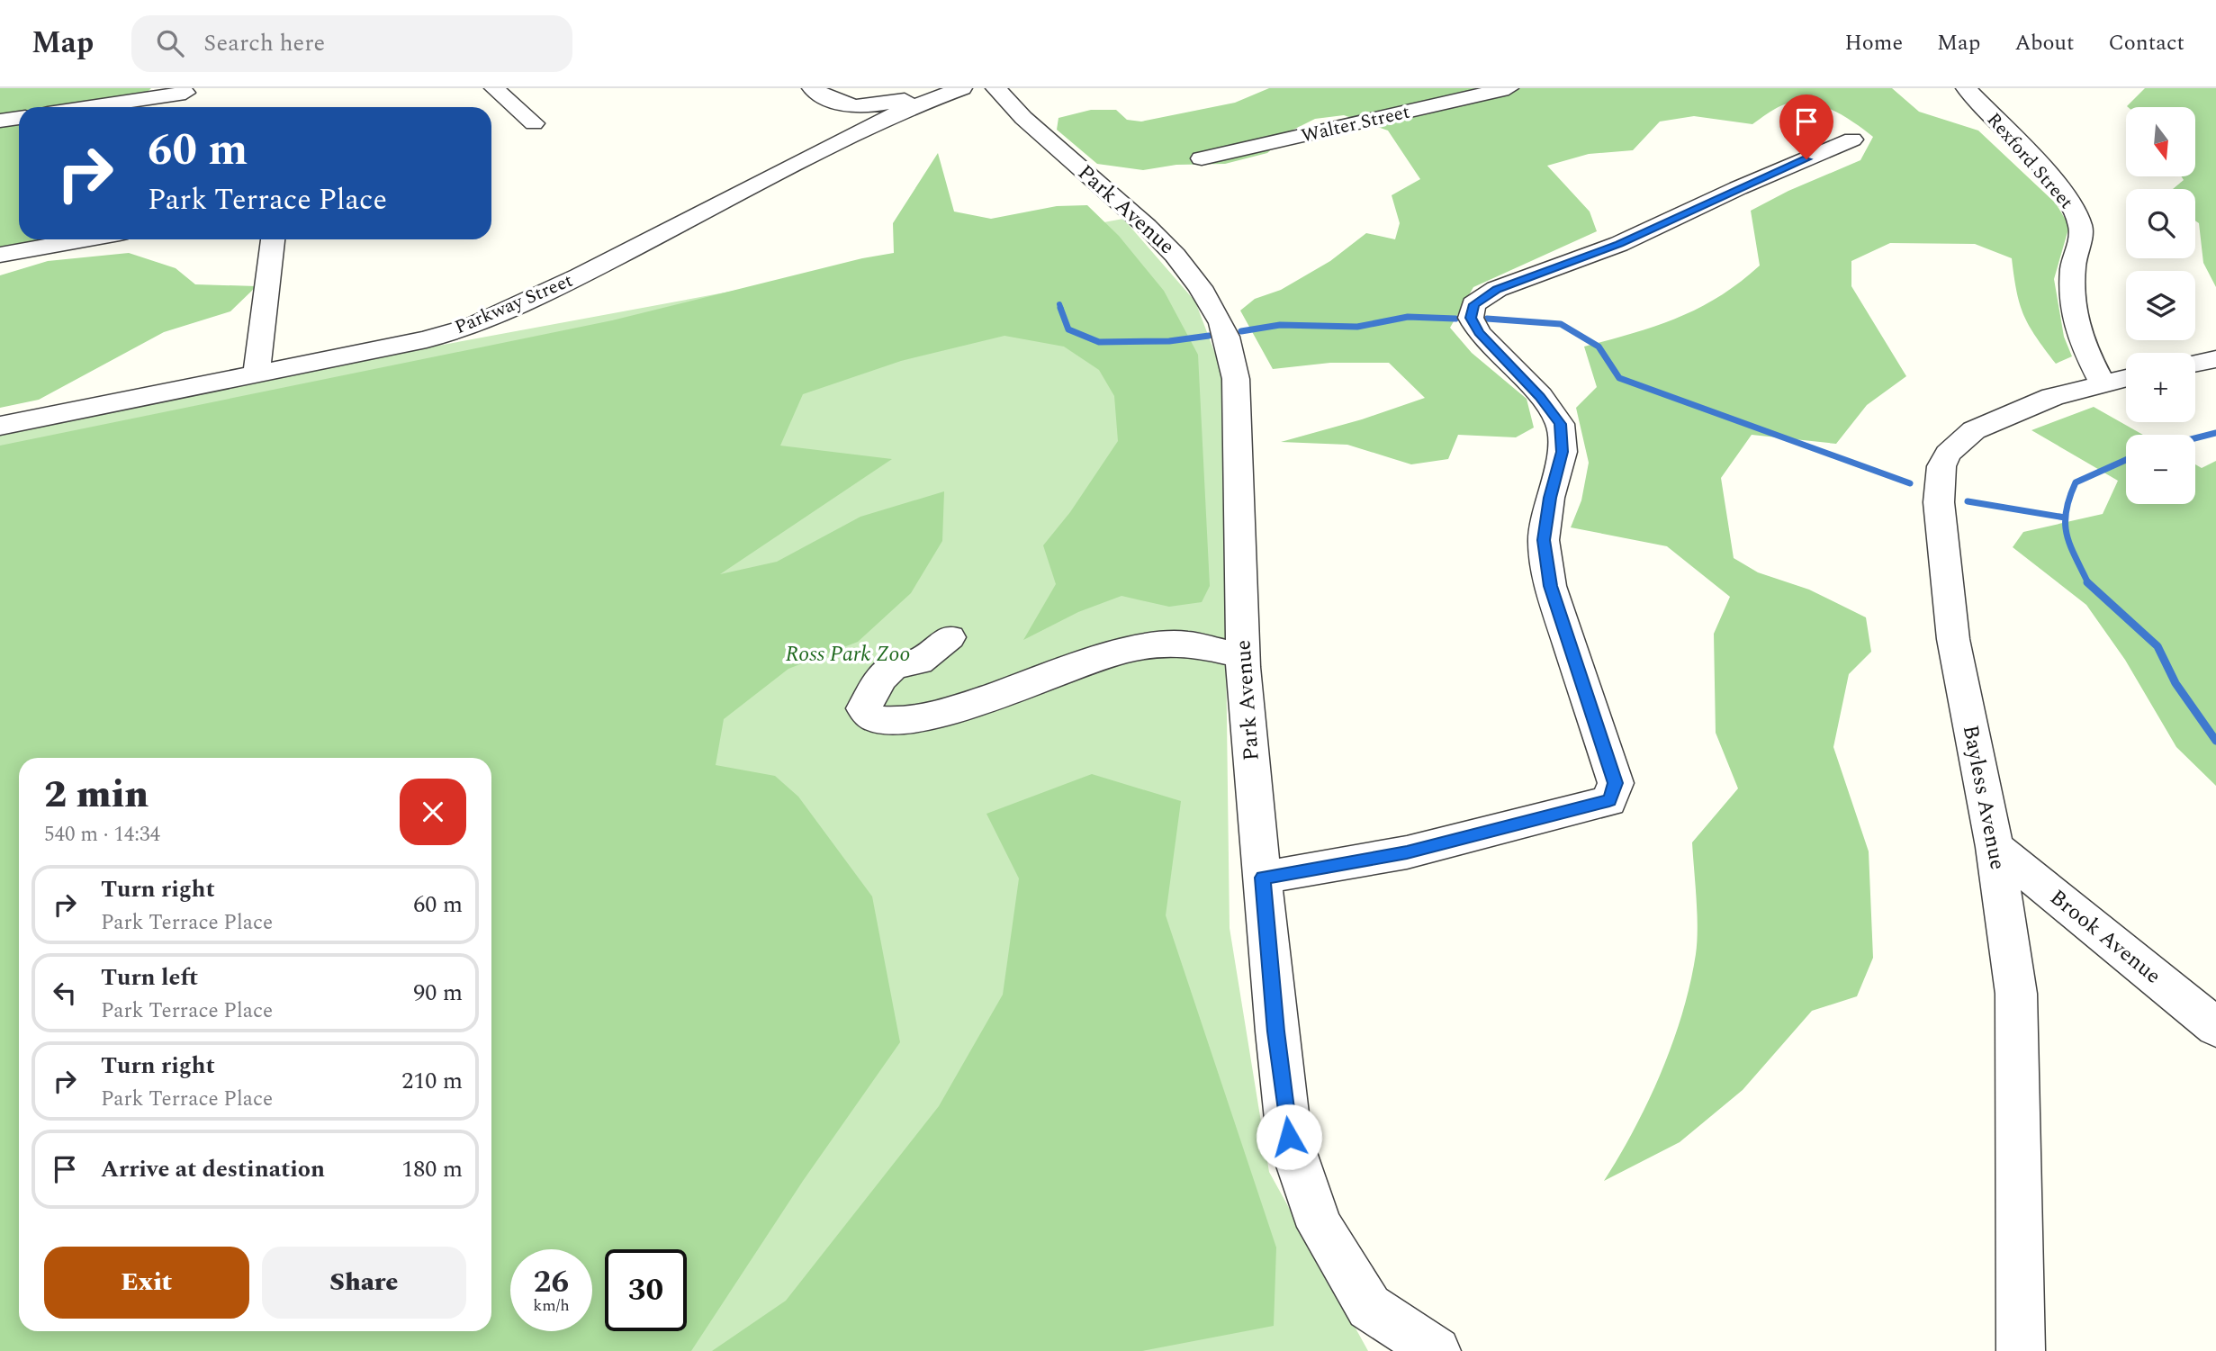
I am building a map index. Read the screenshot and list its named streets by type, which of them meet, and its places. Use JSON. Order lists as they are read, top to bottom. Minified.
{"streets":{"street":["Walter Street","Rexford Street","Park Avenue","Parkway Street","Bayless Avenue","Brook Avenue"]},"crossings":[["Rexford Street","Bayless Avenue"],["Bayless Avenue","Brook Avenue"]],"parks":["Ross Park Zoo"],"north":"bottom","page":{"header":"Map","search":"Search here","nav":["Home","Map","About","Contact"],"map_buttons":["+","−"],"turn":["60 m","Park Terrace Place"],"heading":["2 min","540 m · 14:34"],"list":[{"name":"Turn right","note":"Park Terrace Place","value":"60 m"},{"name":"Turn left","note":"Park Terrace Place","value":"90 m"},{"name":"Turn right","note":"Park Terrace Place","value":"210 m"},{"name":"Arrive at destination","value":"180 m"}],"buttons":["Exit","Share"],"speed":"26 km/h","limit":"30"}}
